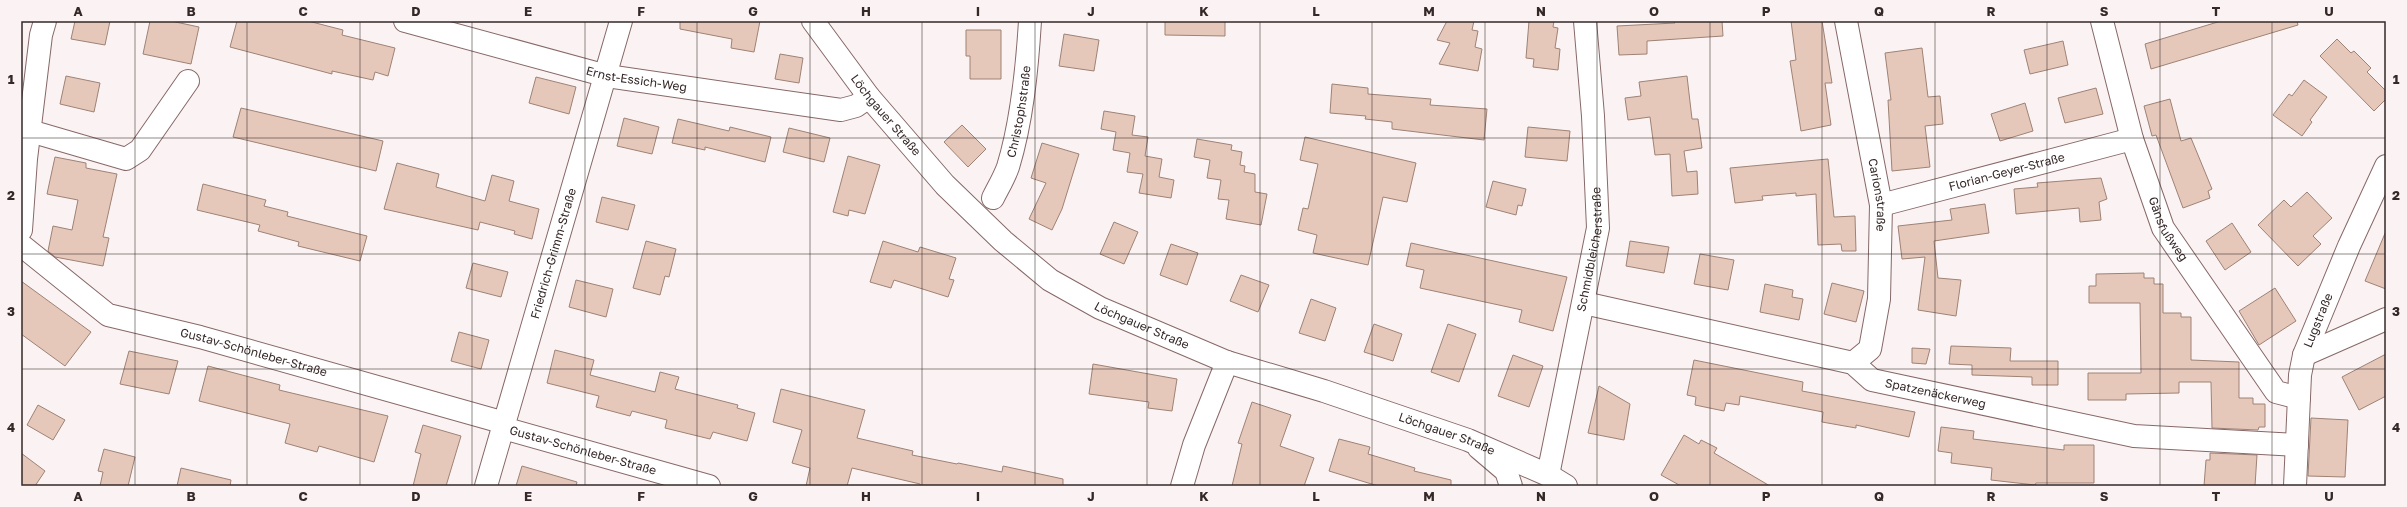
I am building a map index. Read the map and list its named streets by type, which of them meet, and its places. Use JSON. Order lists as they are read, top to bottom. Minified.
{"streets":{"street":["Ernst-Essich-Weg","Christophstraße","Löchgauer Straße","Florian-Geyer-Straße","Carionstraße","Gänsfußweg","Schmidbleicherstraße","Friedrich-Grimm-Straße","Lugstraße","Gustav-Schönleber-Straße","Spatzenäckerweg"]},"crossings":[["Ernst-Essich-Weg","Löchgauer Straße"],["Ernst-Essich-Weg","Friedrich-Grimm-Straße"],["Löchgauer Straße","Schmidbleicherstraße"],["Florian-Geyer-Straße","Carionstraße"],["Florian-Geyer-Straße","Gänsfußweg"],["Carionstraße","Spatzenäckerweg"],["Gänsfußweg","Lugstraße"],["Schmidbleicherstraße","Spatzenäckerweg"],["Friedrich-Grimm-Straße","Gustav-Schönleber-Straße"],["Lugstraße","Spatzenäckerweg"]],"grid":{"columns":["A","B","C","D","E","F","G","H","I","J","K","L","M","N","O","P","Q","R","S","T","U"],"rows":["1","2","3","4"]}}
